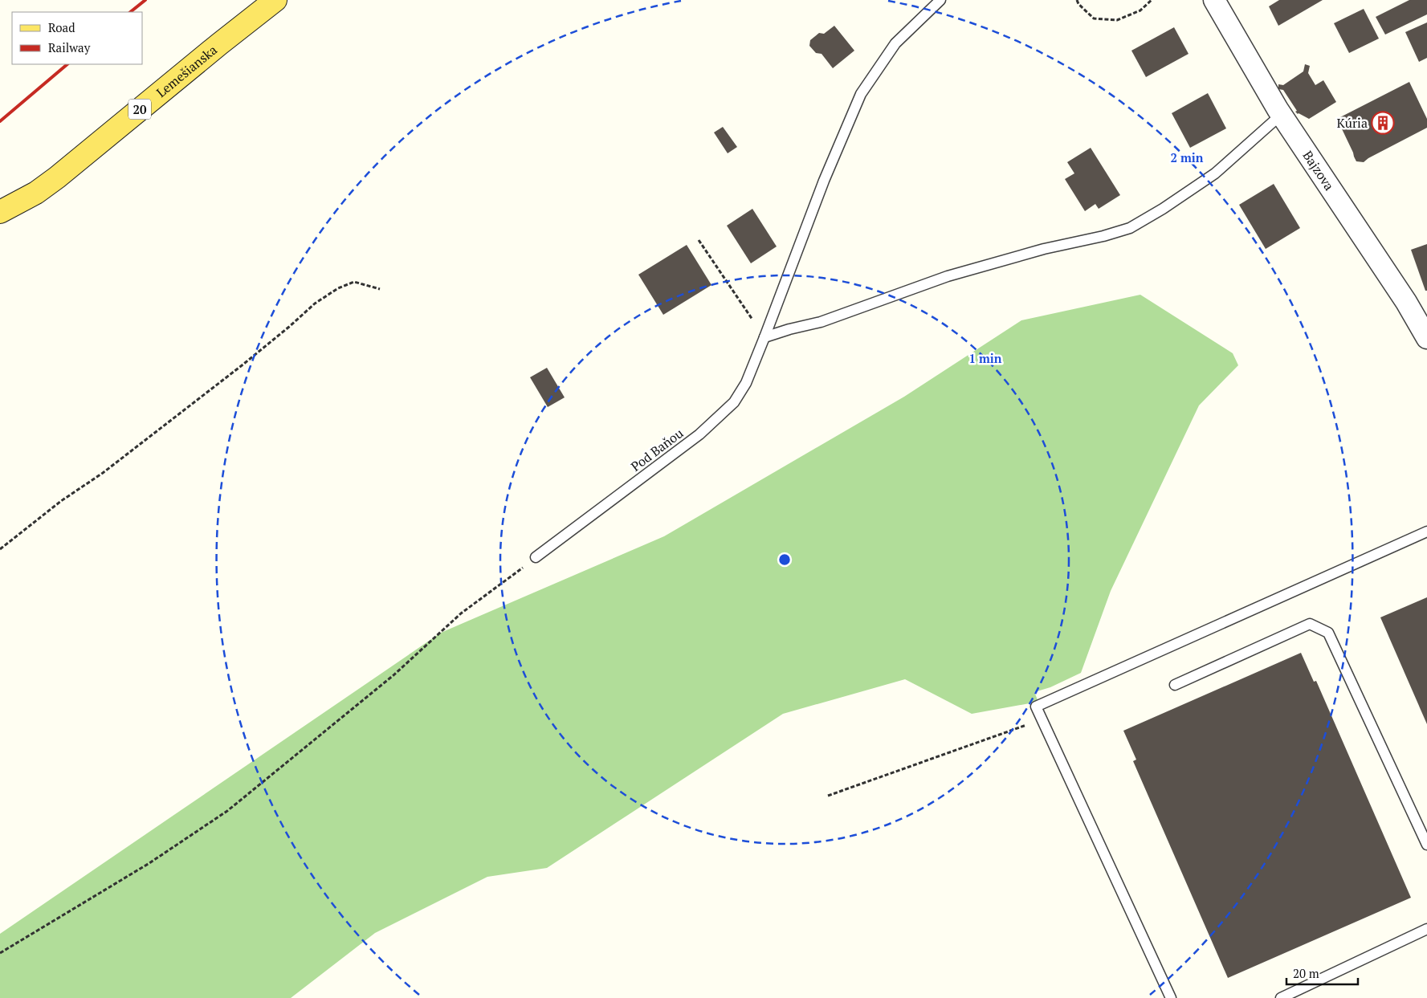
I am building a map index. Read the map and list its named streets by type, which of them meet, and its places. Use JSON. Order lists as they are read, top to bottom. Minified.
{"streets":{"main road":["Lemešianska","20"],"street":["Bajzova"],"lane":["Pod Baňou"]},"places":{"building":["Kúria"]},"legend":["Road","Railway"],"scale_bar":"20 m","rings":["2 min","1 min"]}
